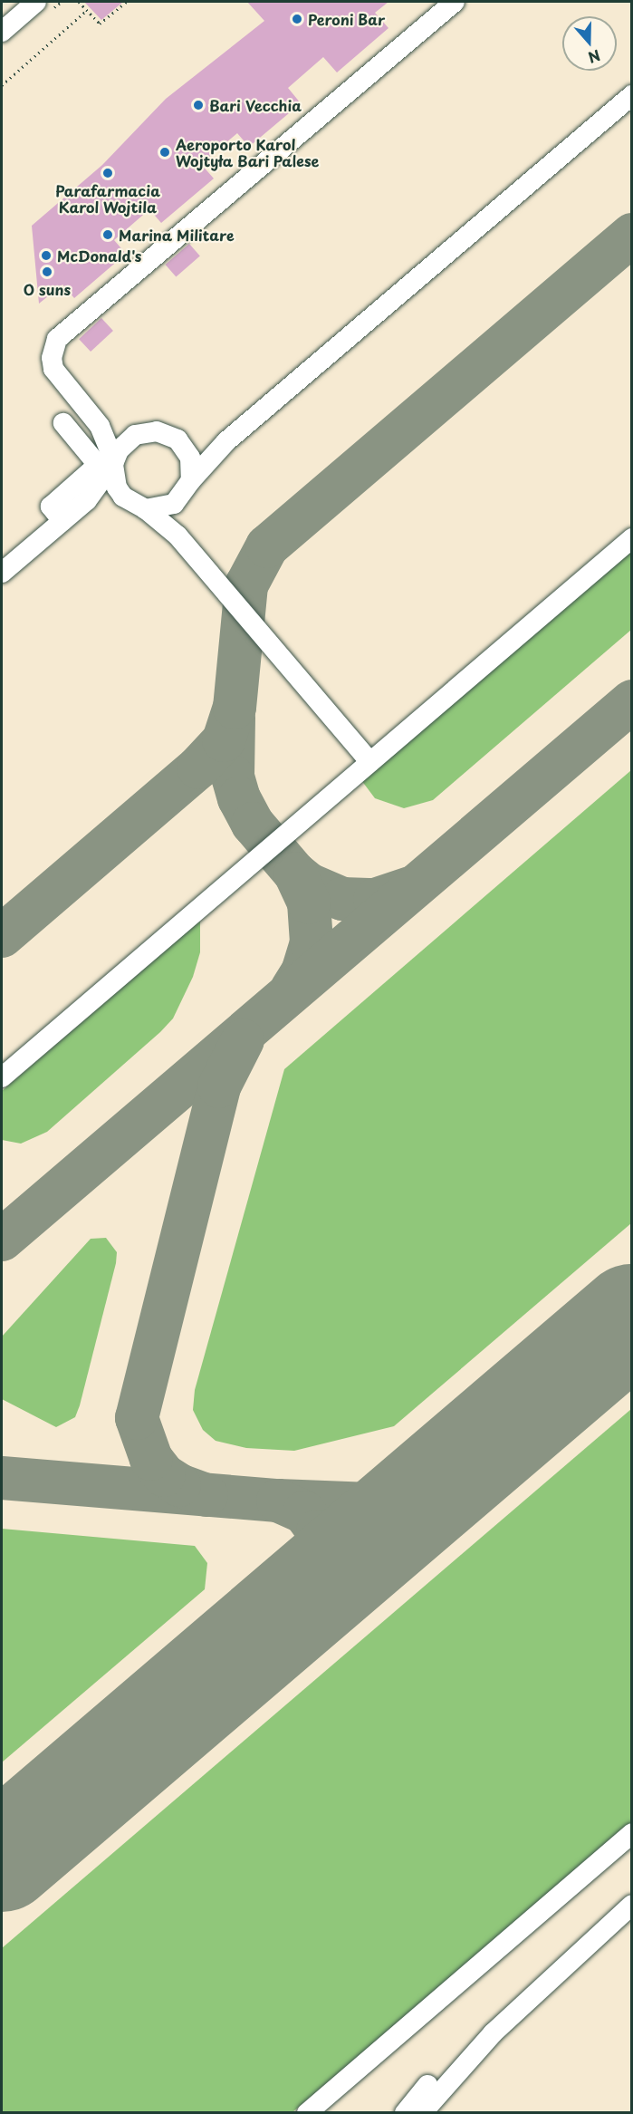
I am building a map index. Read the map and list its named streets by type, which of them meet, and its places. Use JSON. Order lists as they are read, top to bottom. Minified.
{"places":["Peroni Bar","Bari Vecchia","Aeroporto Karol Wojtyła Bari Palese","Parafarmacia Karol Wojtila","Marina Militare","McDonald's","O suns"],"north":"bottom"}
